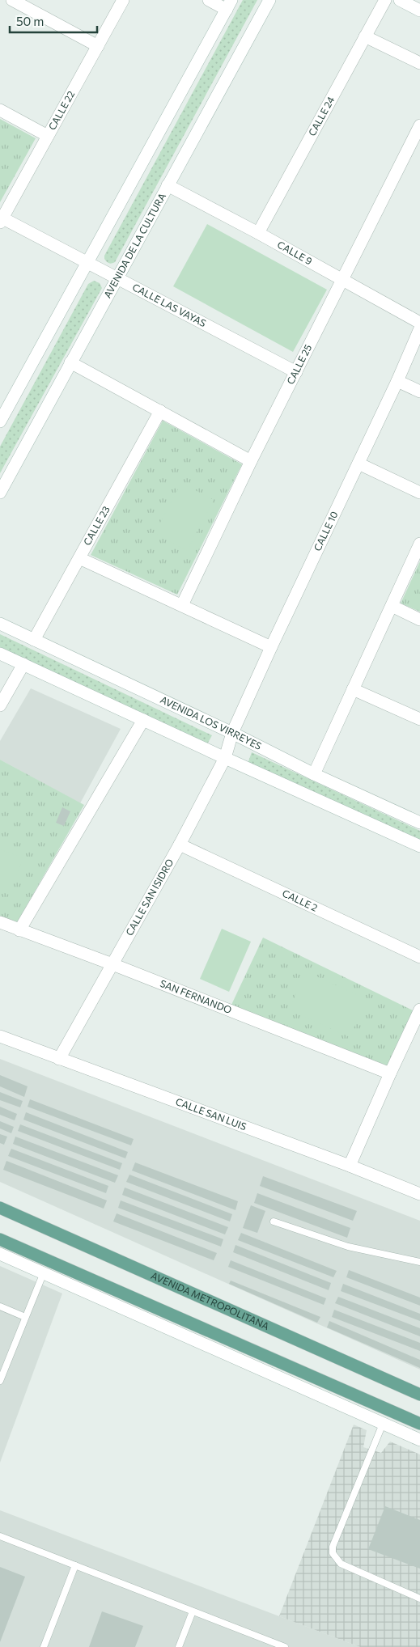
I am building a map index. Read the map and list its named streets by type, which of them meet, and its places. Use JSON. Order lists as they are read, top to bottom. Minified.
{"streets":{"main road":["AVENIDA METROPOLITANA"],"street":["CALLE 22","CALLE 24","AVENIDA DE LA CULTURA","CALLE 9","CALLE LAS VAYAS","CALLE 25","CALLE 23","CALLE 10","AVENIDA LOS VIRREYES","CALLE SAN ISIDRO","CALLE 2","SAN FERNANDO","CALLE SAN LUIS"]},"crossings":[["CALLE 22","CALLE LAS VAYAS"],["CALLE 24","CALLE 9"],["AVENIDA DE LA CULTURA","CALLE 9"],["AVENIDA DE LA CULTURA","CALLE LAS VAYAS"],["CALLE 9","CALLE 25"],["CALLE LAS VAYAS","CALLE 25"],["CALLE 23","AVENIDA LOS VIRREYES"],["CALLE 10","AVENIDA LOS VIRREYES"],["CALLE 10","CALLE SAN ISIDRO"],["AVENIDA LOS VIRREYES","CALLE SAN ISIDRO"],["CALLE SAN ISIDRO","CALLE 2"],["CALLE SAN ISIDRO","SAN FERNANDO"],["CALLE SAN ISIDRO","CALLE SAN LUIS"]],"scale_bar":"50 m"}
